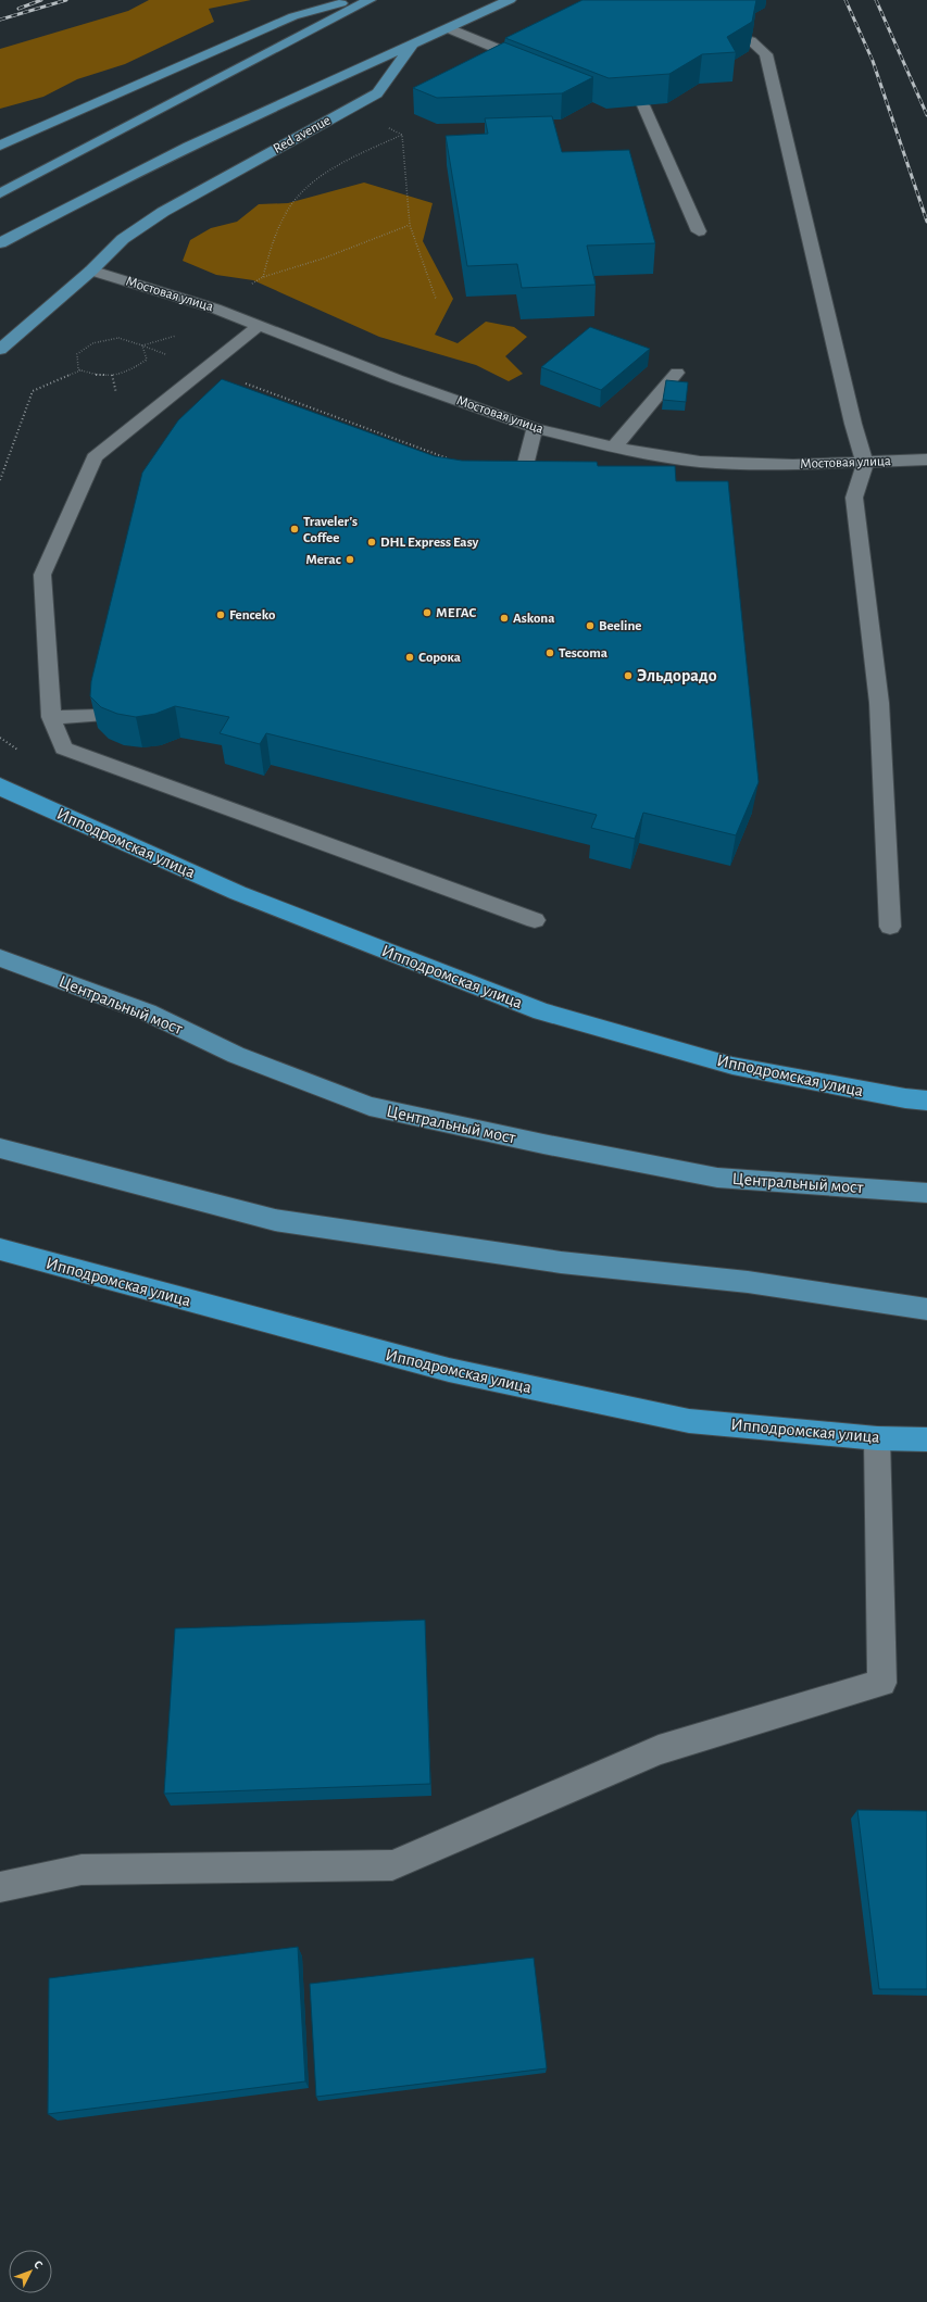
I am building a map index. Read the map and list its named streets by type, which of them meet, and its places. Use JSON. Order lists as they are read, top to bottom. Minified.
{"streets":{"highway":["Ипподромская улица"],"main road":["Red avenue","Центральный мост"],"street":["Мостовая улица"]},"crossings":[["Red avenue","Мостовая улица"]],"places":["Traveler's Coffee","DHL Express Easy","Мегас","МЕГАС","Fenceko","Askona","Beeline","Tescoma","Сорока","Эльдорадо"],"north":"top right"}
